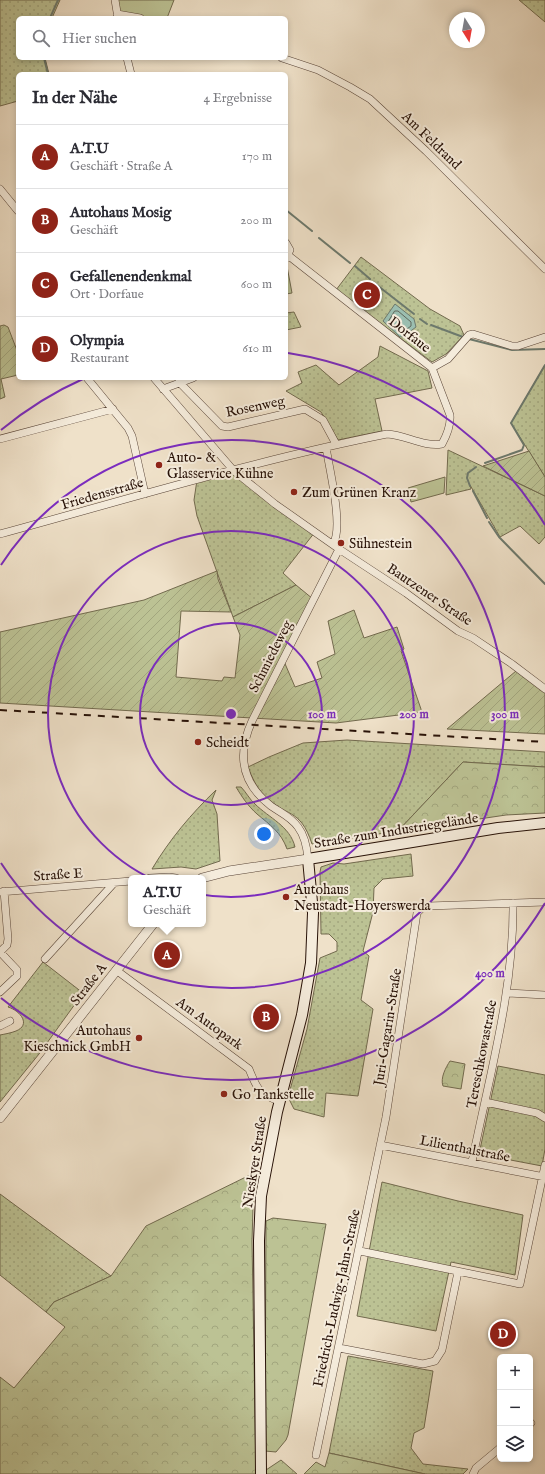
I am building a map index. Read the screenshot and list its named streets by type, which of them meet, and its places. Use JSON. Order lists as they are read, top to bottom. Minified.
{"streets":{"main road":["Straße zum Industriegelände","Nieskyer Straße"],"street":["Am Feldrand","Dorfaue","Rosenweg","Friedensstraße","Bautzener Straße","Schmiedeweg","Straße E","Straße A","Am Autopark","Juri-Gagarin-Straße","Tereschkowastraße","Lilienthalstraße","Friedrich-Ludwig-Jahn-Straße"]},"crossings":[["Dorfaue","Rosenweg"],["Friedensstraße","Bautzener Straße"],["Bautzener Straße","Schmiedeweg"],["Schmiedeweg","Straße zum Industriegelände"],["Straße zum Industriegelände","Nieskyer Straße"],["Straße A","Am Autopark"],["Am Autopark","Nieskyer Straße"],["Juri-Gagarin-Straße","Tereschkowastraße"],["Juri-Gagarin-Straße","Lilienthalstraße"],["Juri-Gagarin-Straße","Friedrich-Ludwig-Jahn-Straße"],["Tereschkowastraße","Lilienthalstraße"],["Lilienthalstraße","Friedrich-Ludwig-Jahn-Straße"]],"places":["Auto- & Glasservice Kühne","Zum Grünen Kranz","Sühnestein","Scheidt","Autohaus Neustadt-Hoyerswerda","Autohaus Kieschnick GmbH","Go Tankstelle"],"north":"bottom","page":{"search":"Hier suchen","heading":["In der Nähe","4 Ergebnisse"],"list":[{"mark":"A","name":"A.T.U","note":"Geschäft · Straße A","value":"170 m"},{"mark":"B","name":"Autohaus Mosig","note":"Geschäft","value":"200 m"},{"mark":"C","name":"Gefallenendenkmal","note":"Ort · Dorfaue","value":"600 m"},{"mark":"D","name":"Olympia","note":"Restaurant","value":"610 m"}],"pins":["C","A","B","D"],"popup":["A.T.U","Geschäft"],"map_buttons":["+","−"]},"rings":["100 m","200 m","300 m","400 m"]}
